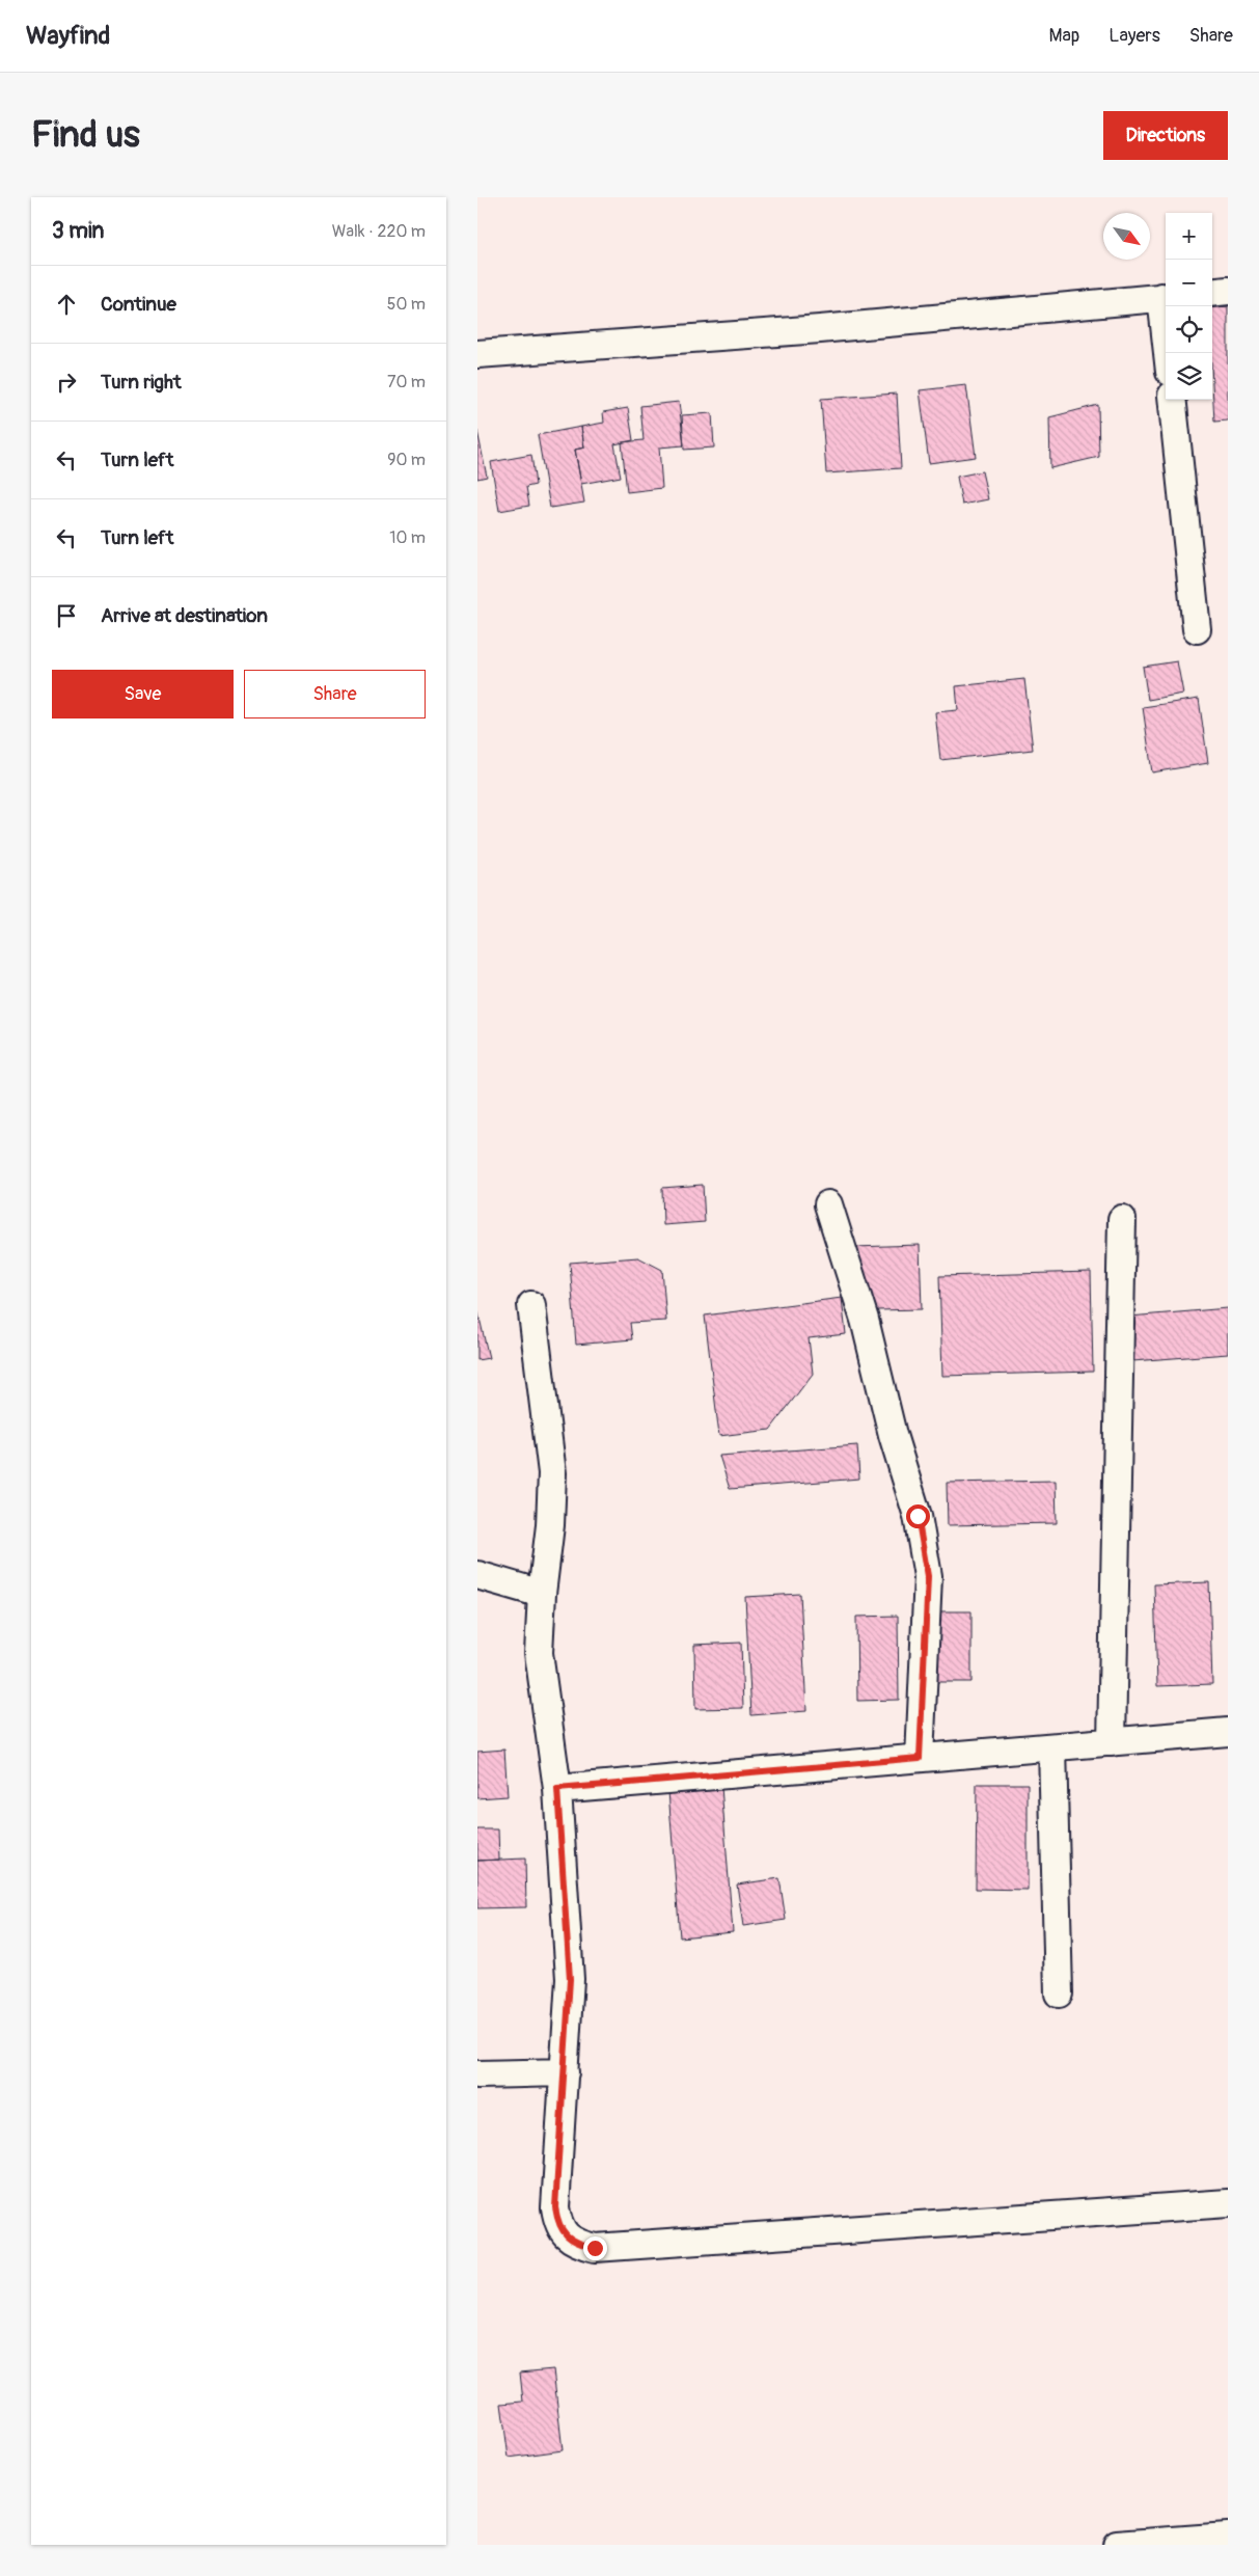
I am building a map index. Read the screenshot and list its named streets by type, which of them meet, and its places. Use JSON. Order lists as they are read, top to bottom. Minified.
{"north":"bottom right","page":{"header":"Wayfind","nav":["Map","Layers","Share"],"buttons":["Directions",["Save","Share"]],"title":"Find us","heading":["3 min","Walk · 220 m"],"map_buttons":["+","−"],"list":[["Continue","50 m"],["Turn right","70 m"],["Turn left","90 m"],["Turn left","10 m"],"Arrive at destination"]}}
